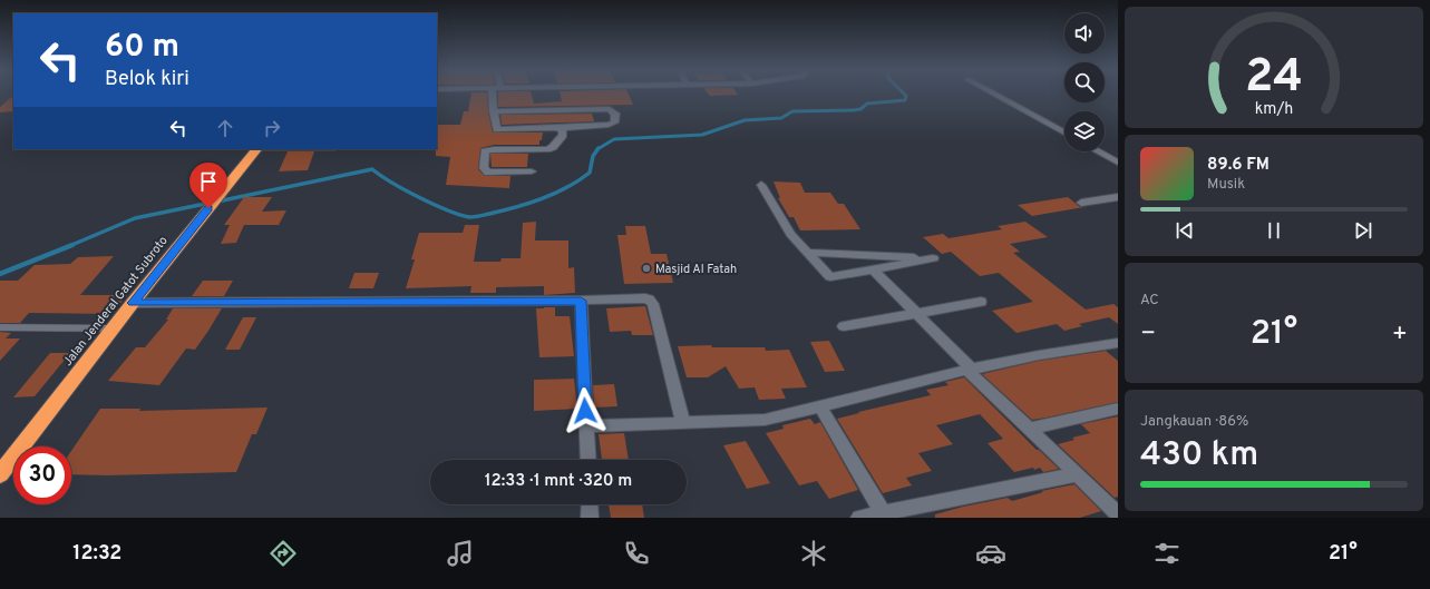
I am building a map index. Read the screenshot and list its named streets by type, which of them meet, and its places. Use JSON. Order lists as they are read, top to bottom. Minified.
{"streets":{"highway":["Jalan Jenderal Gatot Subroto"]},"places":["Masjid Al Fatah"],"page":{"turn":["60 m","Belok kiri"],"song":["89.6 FM","Musik"],"tile":["AC",["Jangkauan · 86%","430 km"]],"heat":["−","21°","+"],"limit":"30","trip":"12:33 · 1 mnt · 320 m","tabs":["12:32","21°"],"gauge":["24","km/h"]}}
